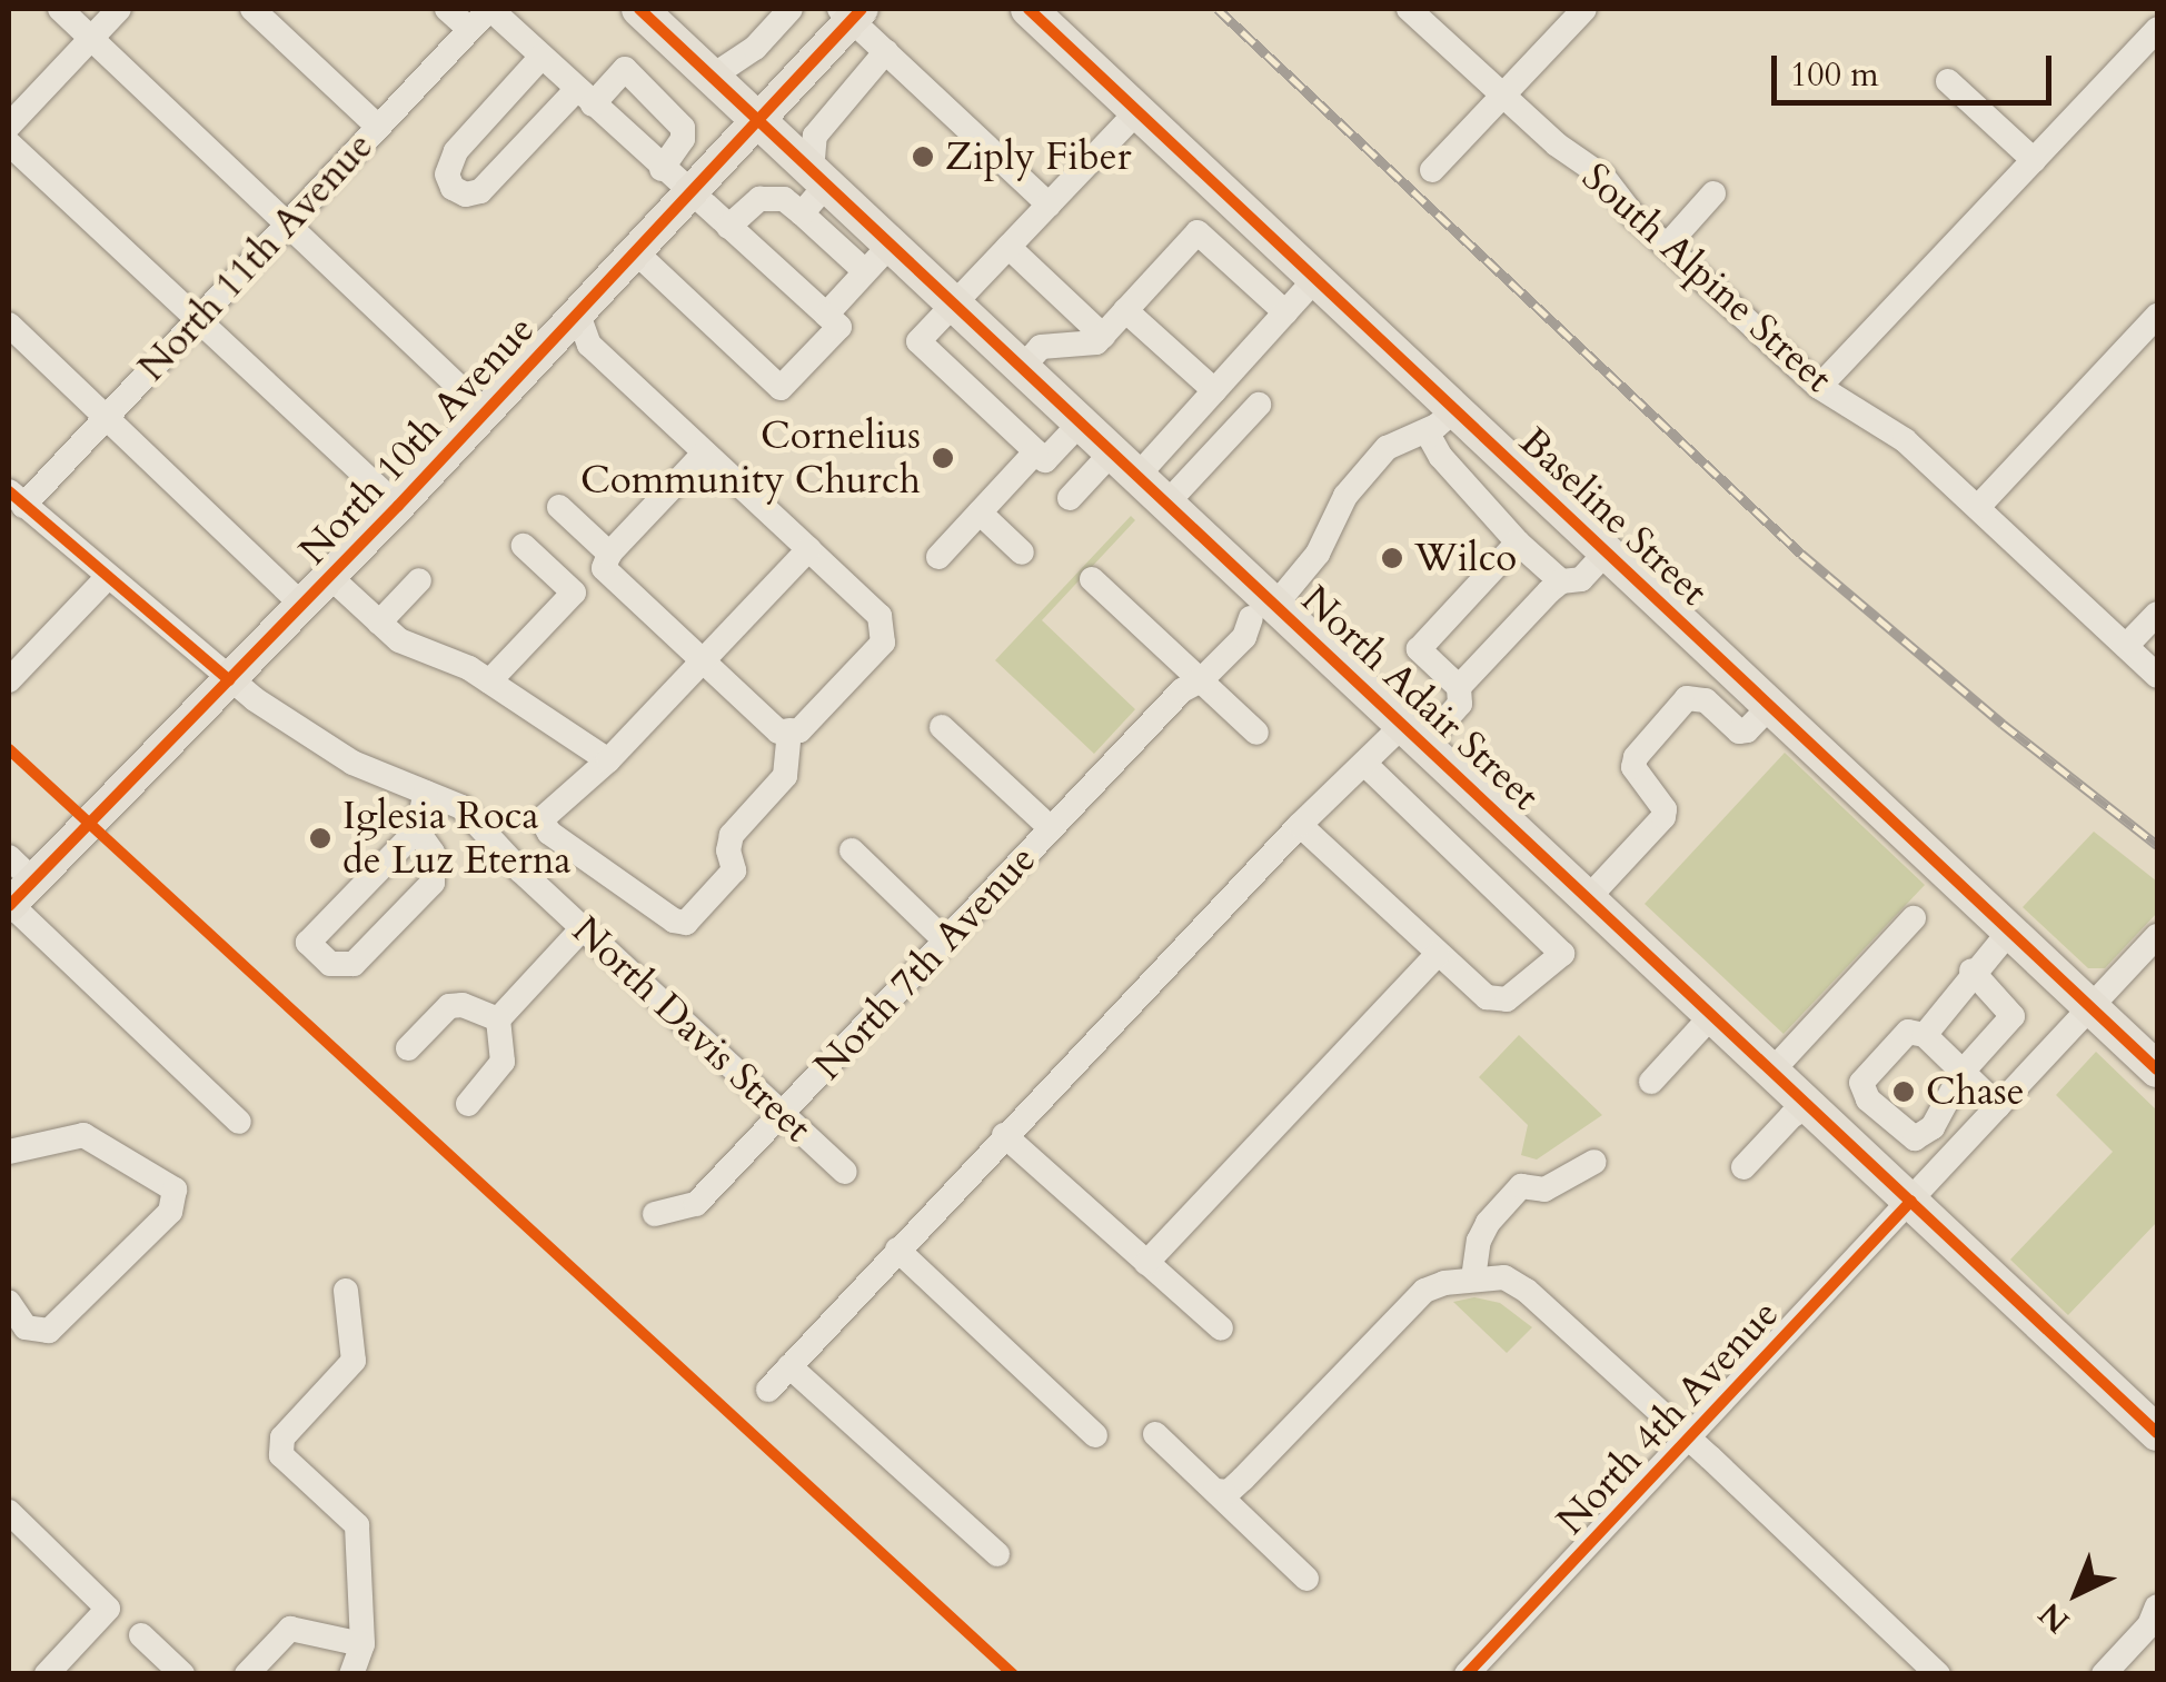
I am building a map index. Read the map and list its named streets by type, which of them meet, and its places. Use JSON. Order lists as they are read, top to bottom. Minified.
{"streets":{"highway":["Baseline Street","North Adair Street"],"main road":["North 10th Avenue"],"street":["North 11th Avenue","South Alpine Street","North 7th Avenue","North Davis Street","North 4th Avenue"]},"crossings":[["North 11th Avenue","North Davis Street"],["North 10th Avenue","North Adair Street"],["North 10th Avenue","North Davis Street"],["Baseline Street","North 7th Avenue"],["Baseline Street","North 4th Avenue"],["North Adair Street","North 7th Avenue"],["North Adair Street","North 4th Avenue"],["North 7th Avenue","North Davis Street"]],"places":["Ziply Fiber","Cornelius Community Church","Wilco","Iglesia Roca de Luz Eterna","Chase"],"scale_bar":"100 m","north":"bottom left"}
